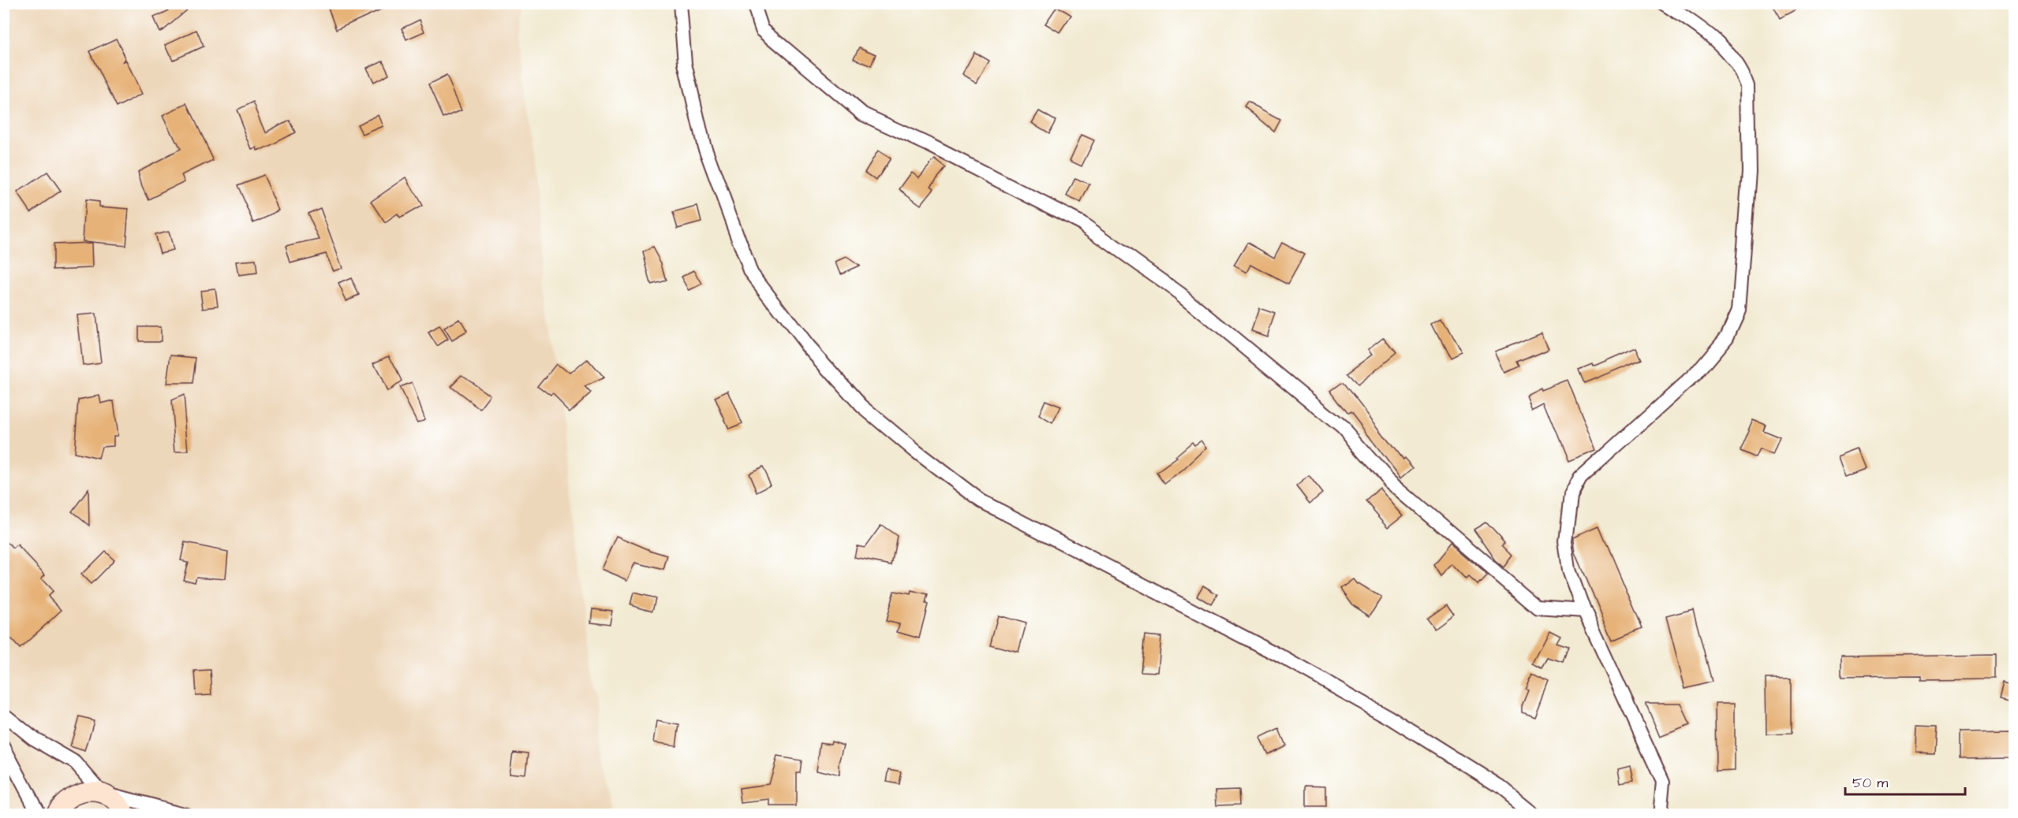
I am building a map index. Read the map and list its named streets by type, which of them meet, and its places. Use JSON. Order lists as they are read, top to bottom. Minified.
{"scale_bar":"50 m"}
